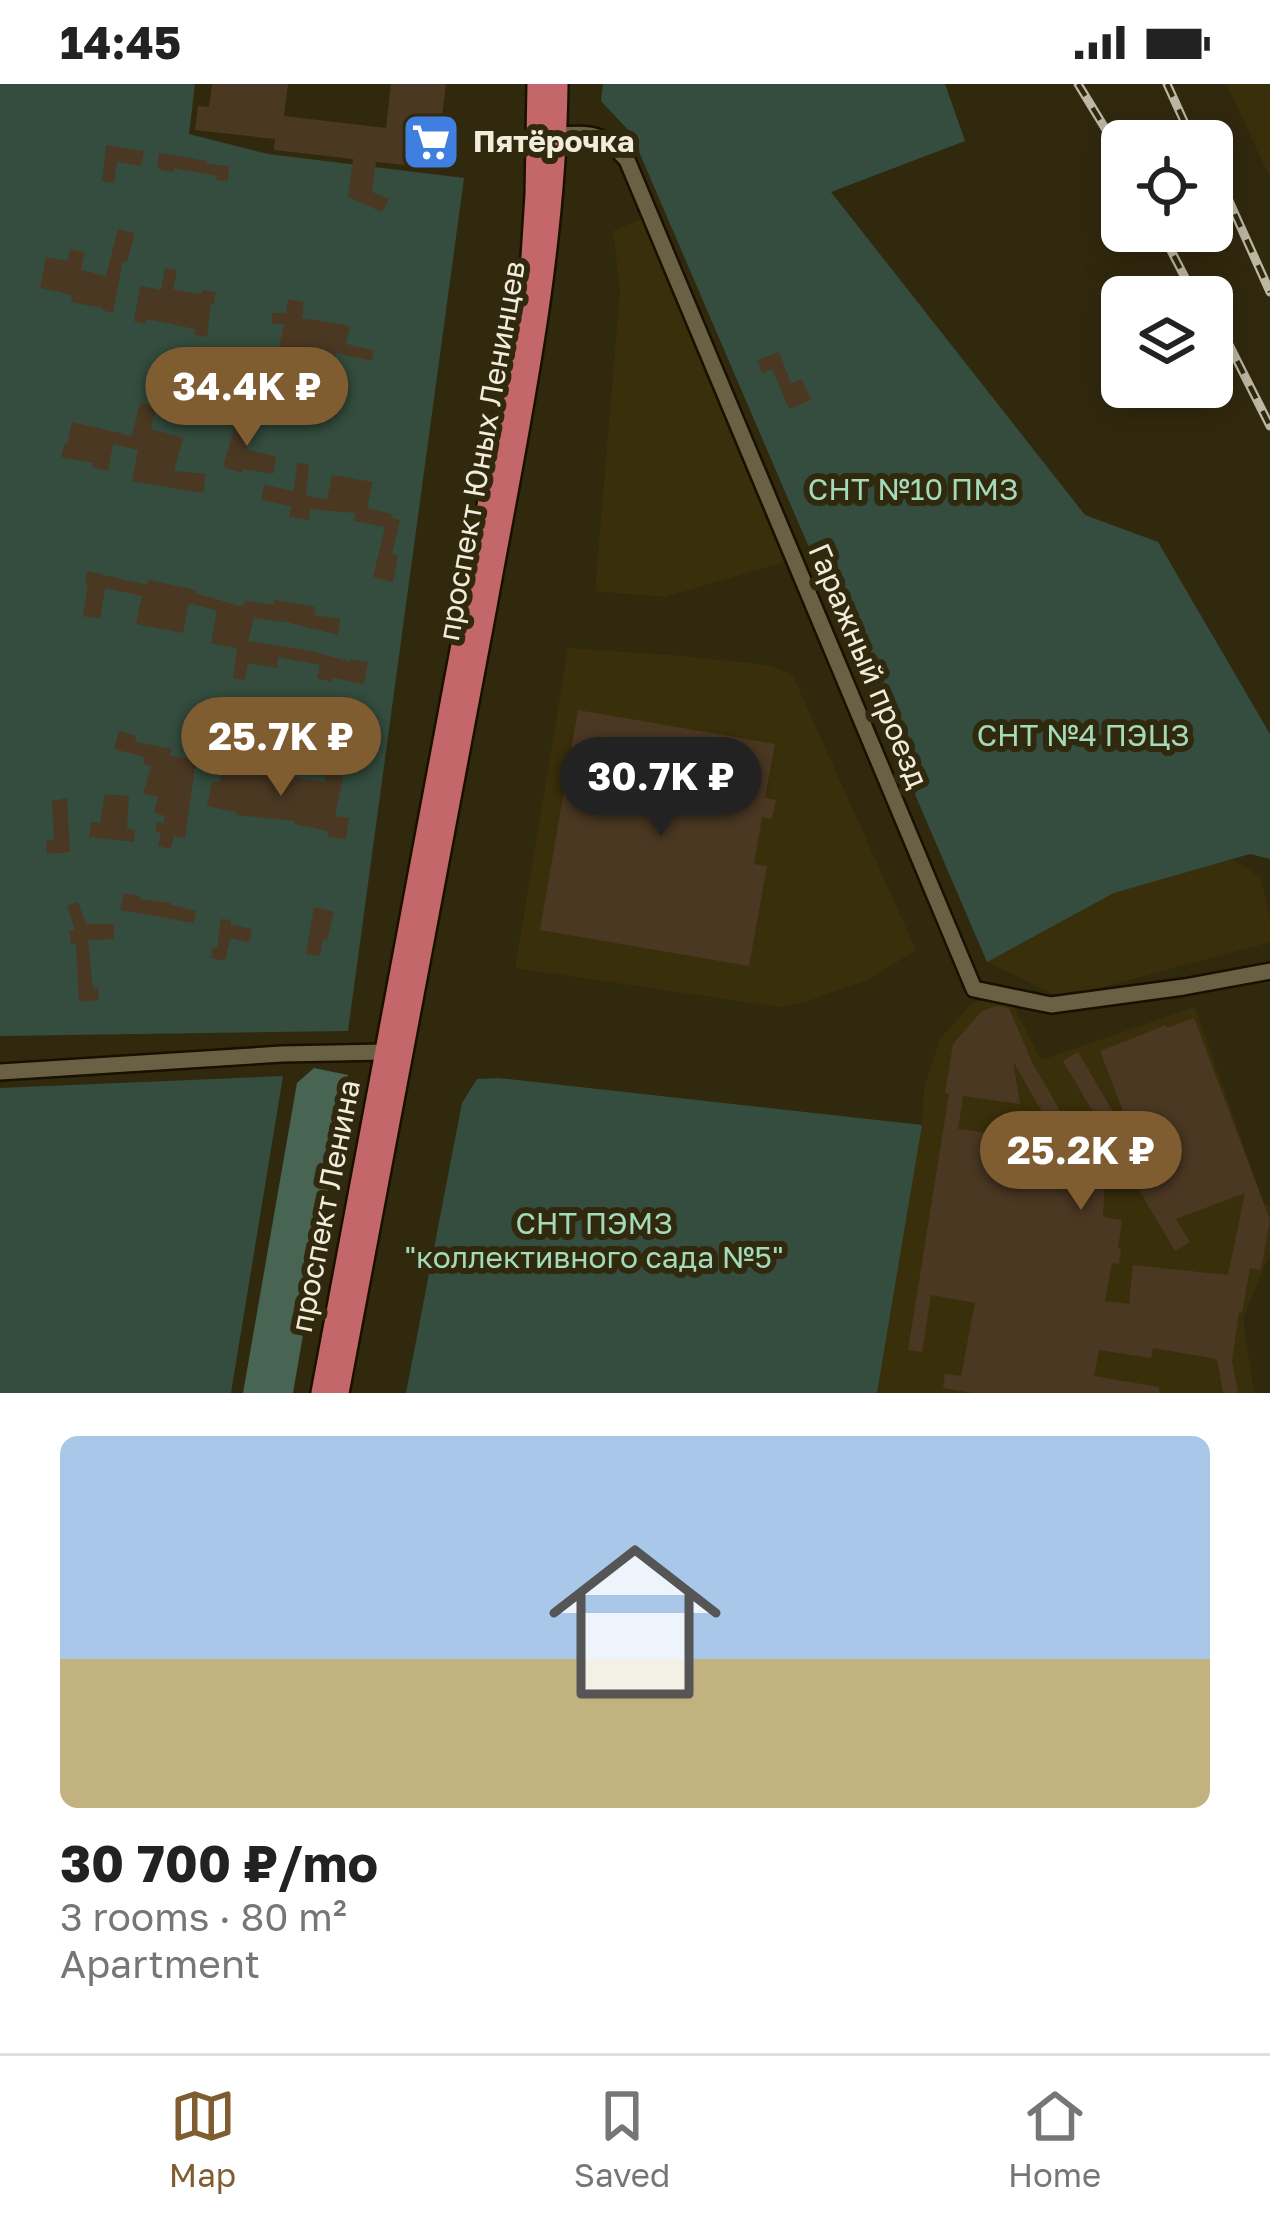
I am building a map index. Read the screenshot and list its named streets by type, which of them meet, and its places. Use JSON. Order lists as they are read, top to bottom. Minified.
{"streets":{"main road":["проспект Юных Ленинцев","проспект Ленина"],"street":["Гаражный проезд"]},"crossings":[["проспект Юных Ленинцев","Гаражный проезд"],["проспект Юных Ленинцев","проспект Ленина"]],"parks":["СНТ №10 ПМЗ","СНТ №4 ПЭЦЗ","СНТ ПЭМЗ \"коллективного сада №5\""],"places":{"supermarket":["Пятёрочка"]},"page":{"status":"14:45","price":["34.4K ₽","25.7K ₽","30.7K ₽","25.2K ₽"],"list":[{"name":"30 700 ₽/mo","note":"3 rooms · 80 m² · Apartment"}],"tabs":["Map","Saved","Home"]}}
